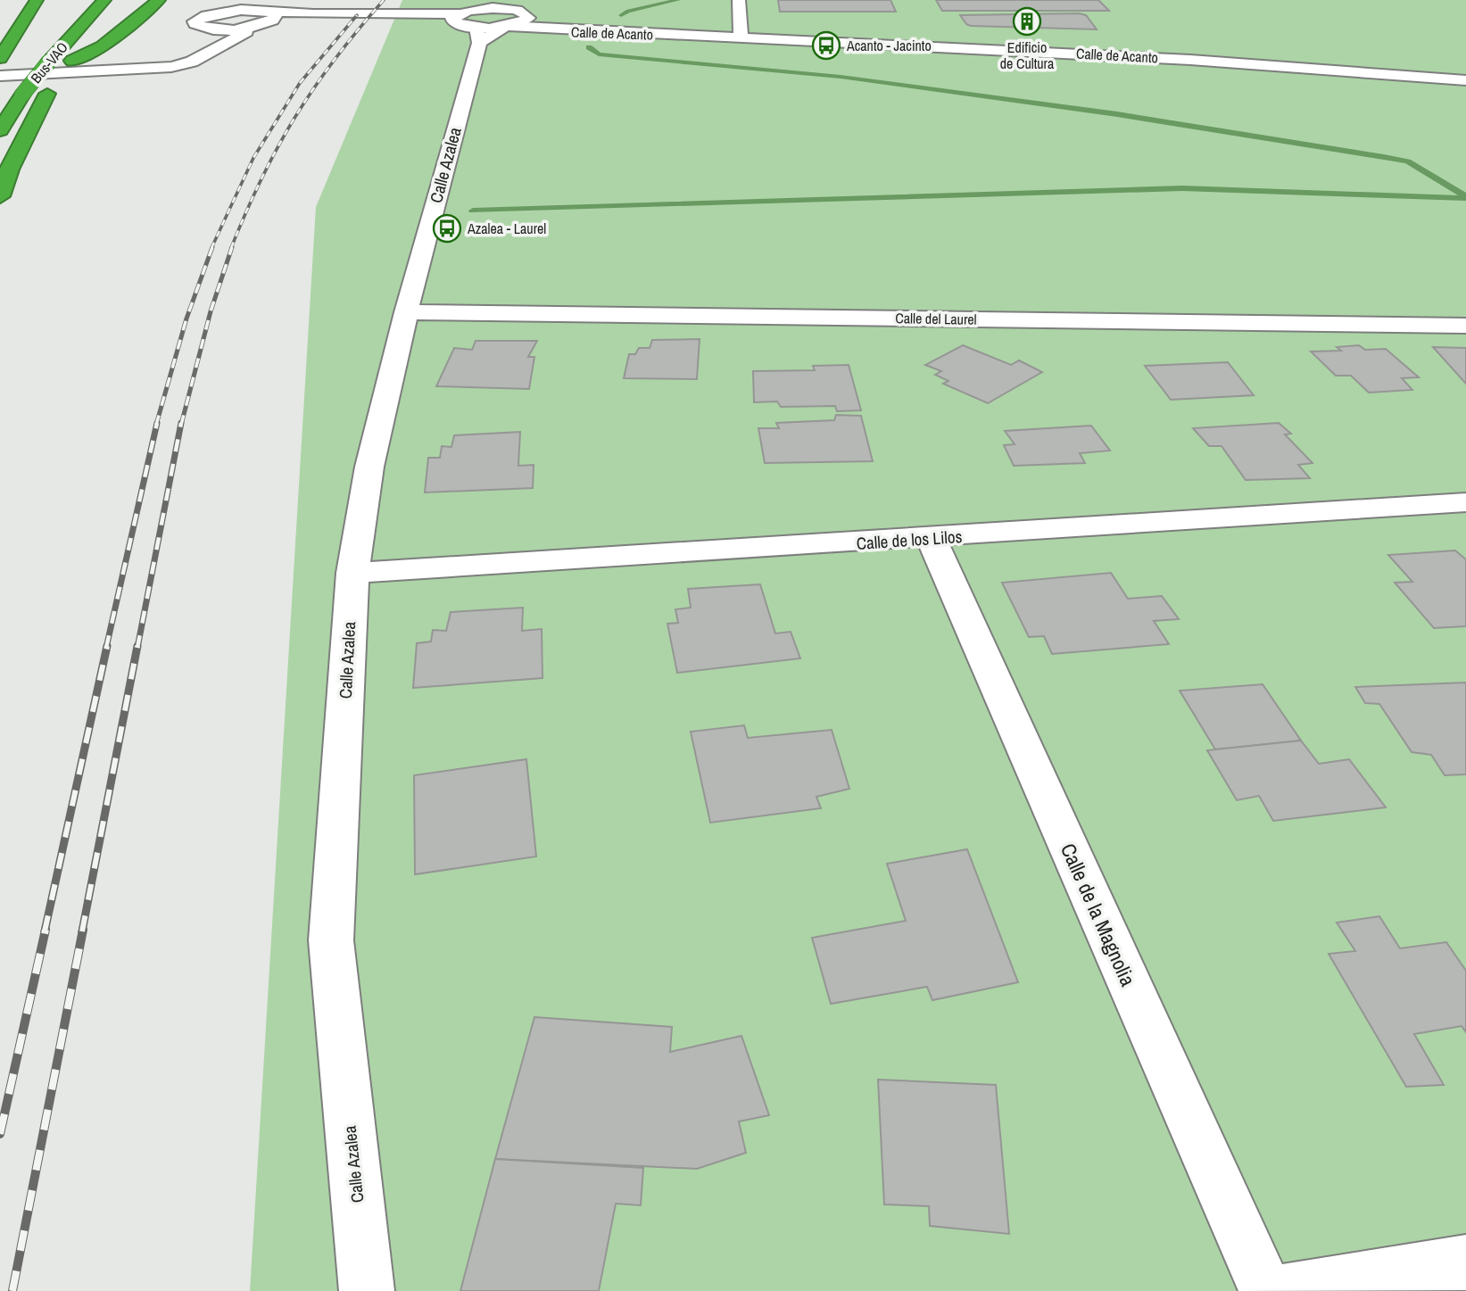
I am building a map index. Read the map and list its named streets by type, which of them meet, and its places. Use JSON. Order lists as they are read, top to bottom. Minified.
{"streets":{"highway":["Bus-VAO"],"street":["Calle de Acanto","Calle Azalea","Calle del Laurel","Calle de los Lilos","Calle de la Magnolia"]},"crossings":[["Calle Azalea","Calle del Laurel"],["Calle Azalea","Calle de los Lilos"],["Calle de los Lilos","Calle de la Magnolia"]],"places":{"building":["Edificio de Cultura"],"bus stop":["Acanto - Jacinto","Azalea - Laurel"]}}
